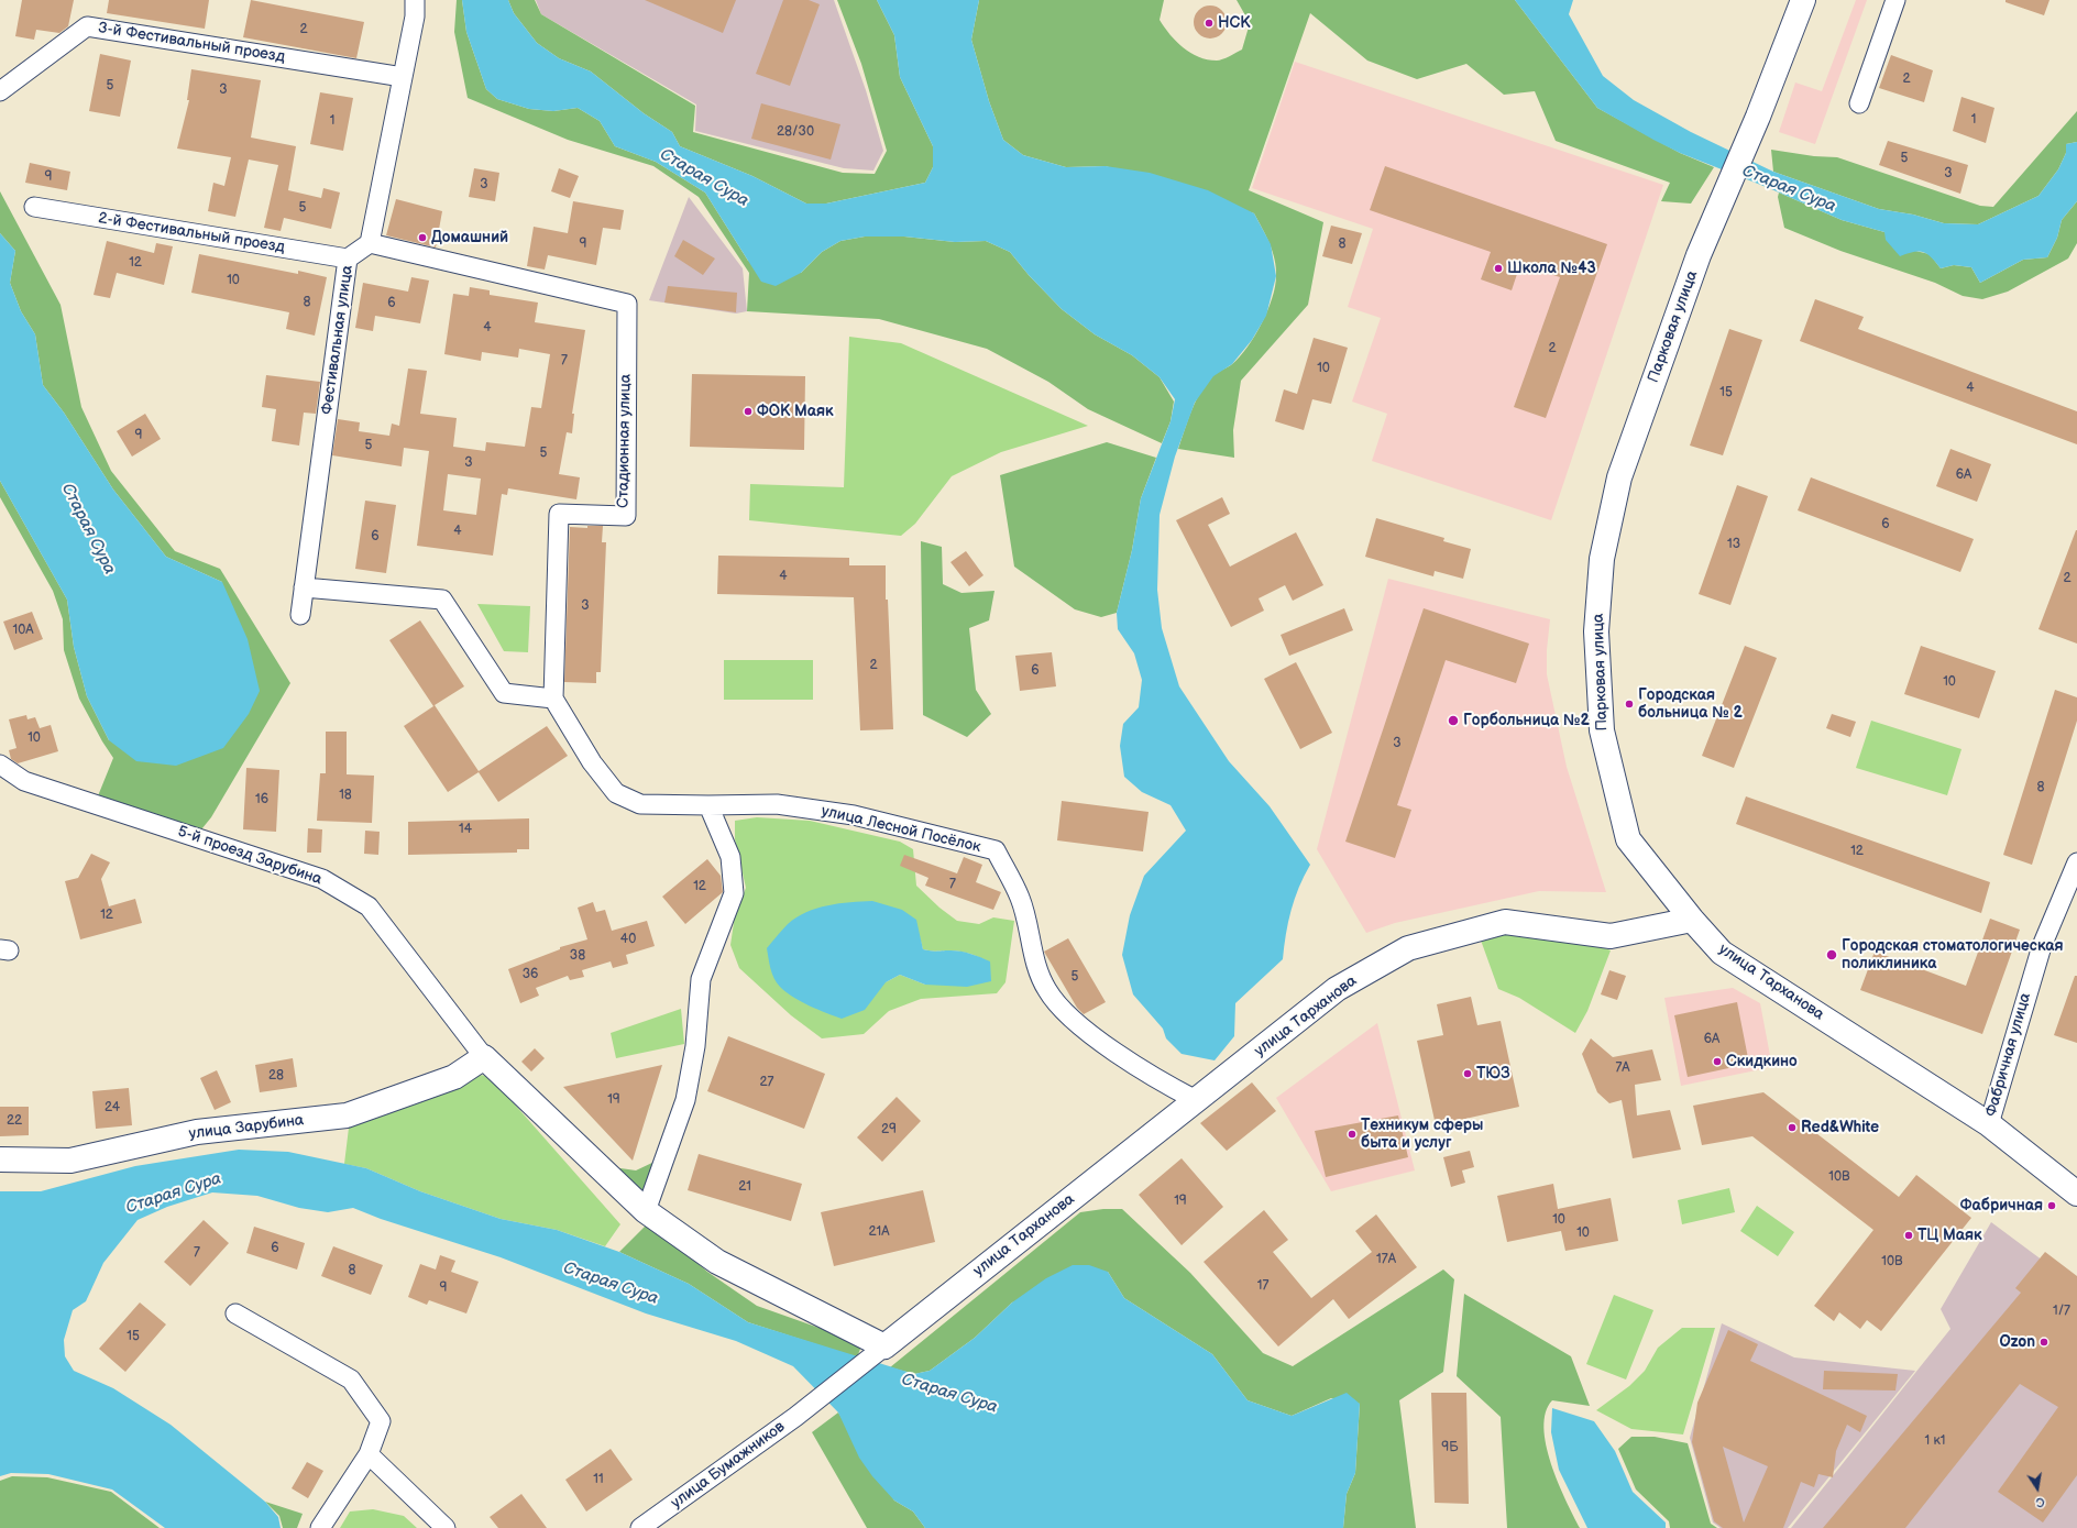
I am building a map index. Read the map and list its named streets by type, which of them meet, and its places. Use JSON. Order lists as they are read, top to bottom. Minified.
{"streets":{"street":["3-й Фестивальный проезд","2-й Фестивальный проезд","Парковая улица","Фестивальная улица","Стадионная улица","улица Лесной Посёлок","5-й проезд Зарубина","улица Тарханова","Фабричная улица","улица Зарубина","улица Бумажников"]},"crossings":[["2-й Фестивальный проезд","Фестивальная улица"],["Парковая улица","улица Тарханова"],["Фестивальная улица","Стадионная улица"],["Стадионная улица","улица Лесной Посёлок"],["улица Лесной Посёлок","улица Тарханова"],["5-й проезд Зарубина","улица Зарубина"],["улица Тарханова","Фабричная улица"],["улица Тарханова","улица Бумажников"]],"water":["Старая Сура"],"places":["НСК","Домашний","Школа №43","ФОК Маяк","Городская больница № 2","Горбольница №2","Городская стоматологическая поликлиника","Скидкино","ТЮЗ","Red&White","Техникум сферы быта и услуг","Фабричная","ТЦ Маяк","Ozon"],"house_numbers":["2","2","5","3","1","1","28/30","5","3","9","3","5","9","8","12","10","8","6","4","2","7","10","4","15","9","5","5","3","6А","6","4","6","13","4","2","3","10А","2","6","10","10","3","8","18","16","14","12","7","12","12","40","38","36","5","6А","7А","28","27","19","24","22","29","10В","21","19","10","21А","10","6","7","17А","10В","8","17","9","1/7","15","1 к1","9Б","11"],"north":"bottom"}
